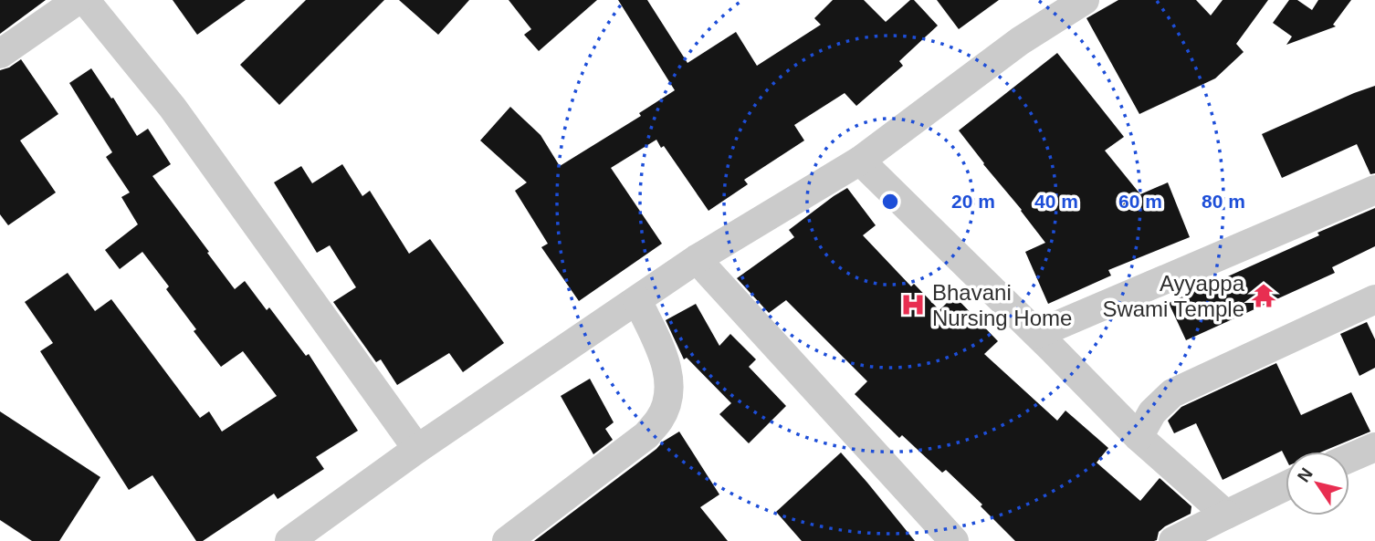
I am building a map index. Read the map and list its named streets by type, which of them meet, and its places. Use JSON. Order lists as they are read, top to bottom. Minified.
{"places":{"temple":["Ayyappa Swami Temple"],"hospital":["Bhavani Nursing Home"]},"north":"top left","rings":["20 m","40 m","60 m","80 m"]}
